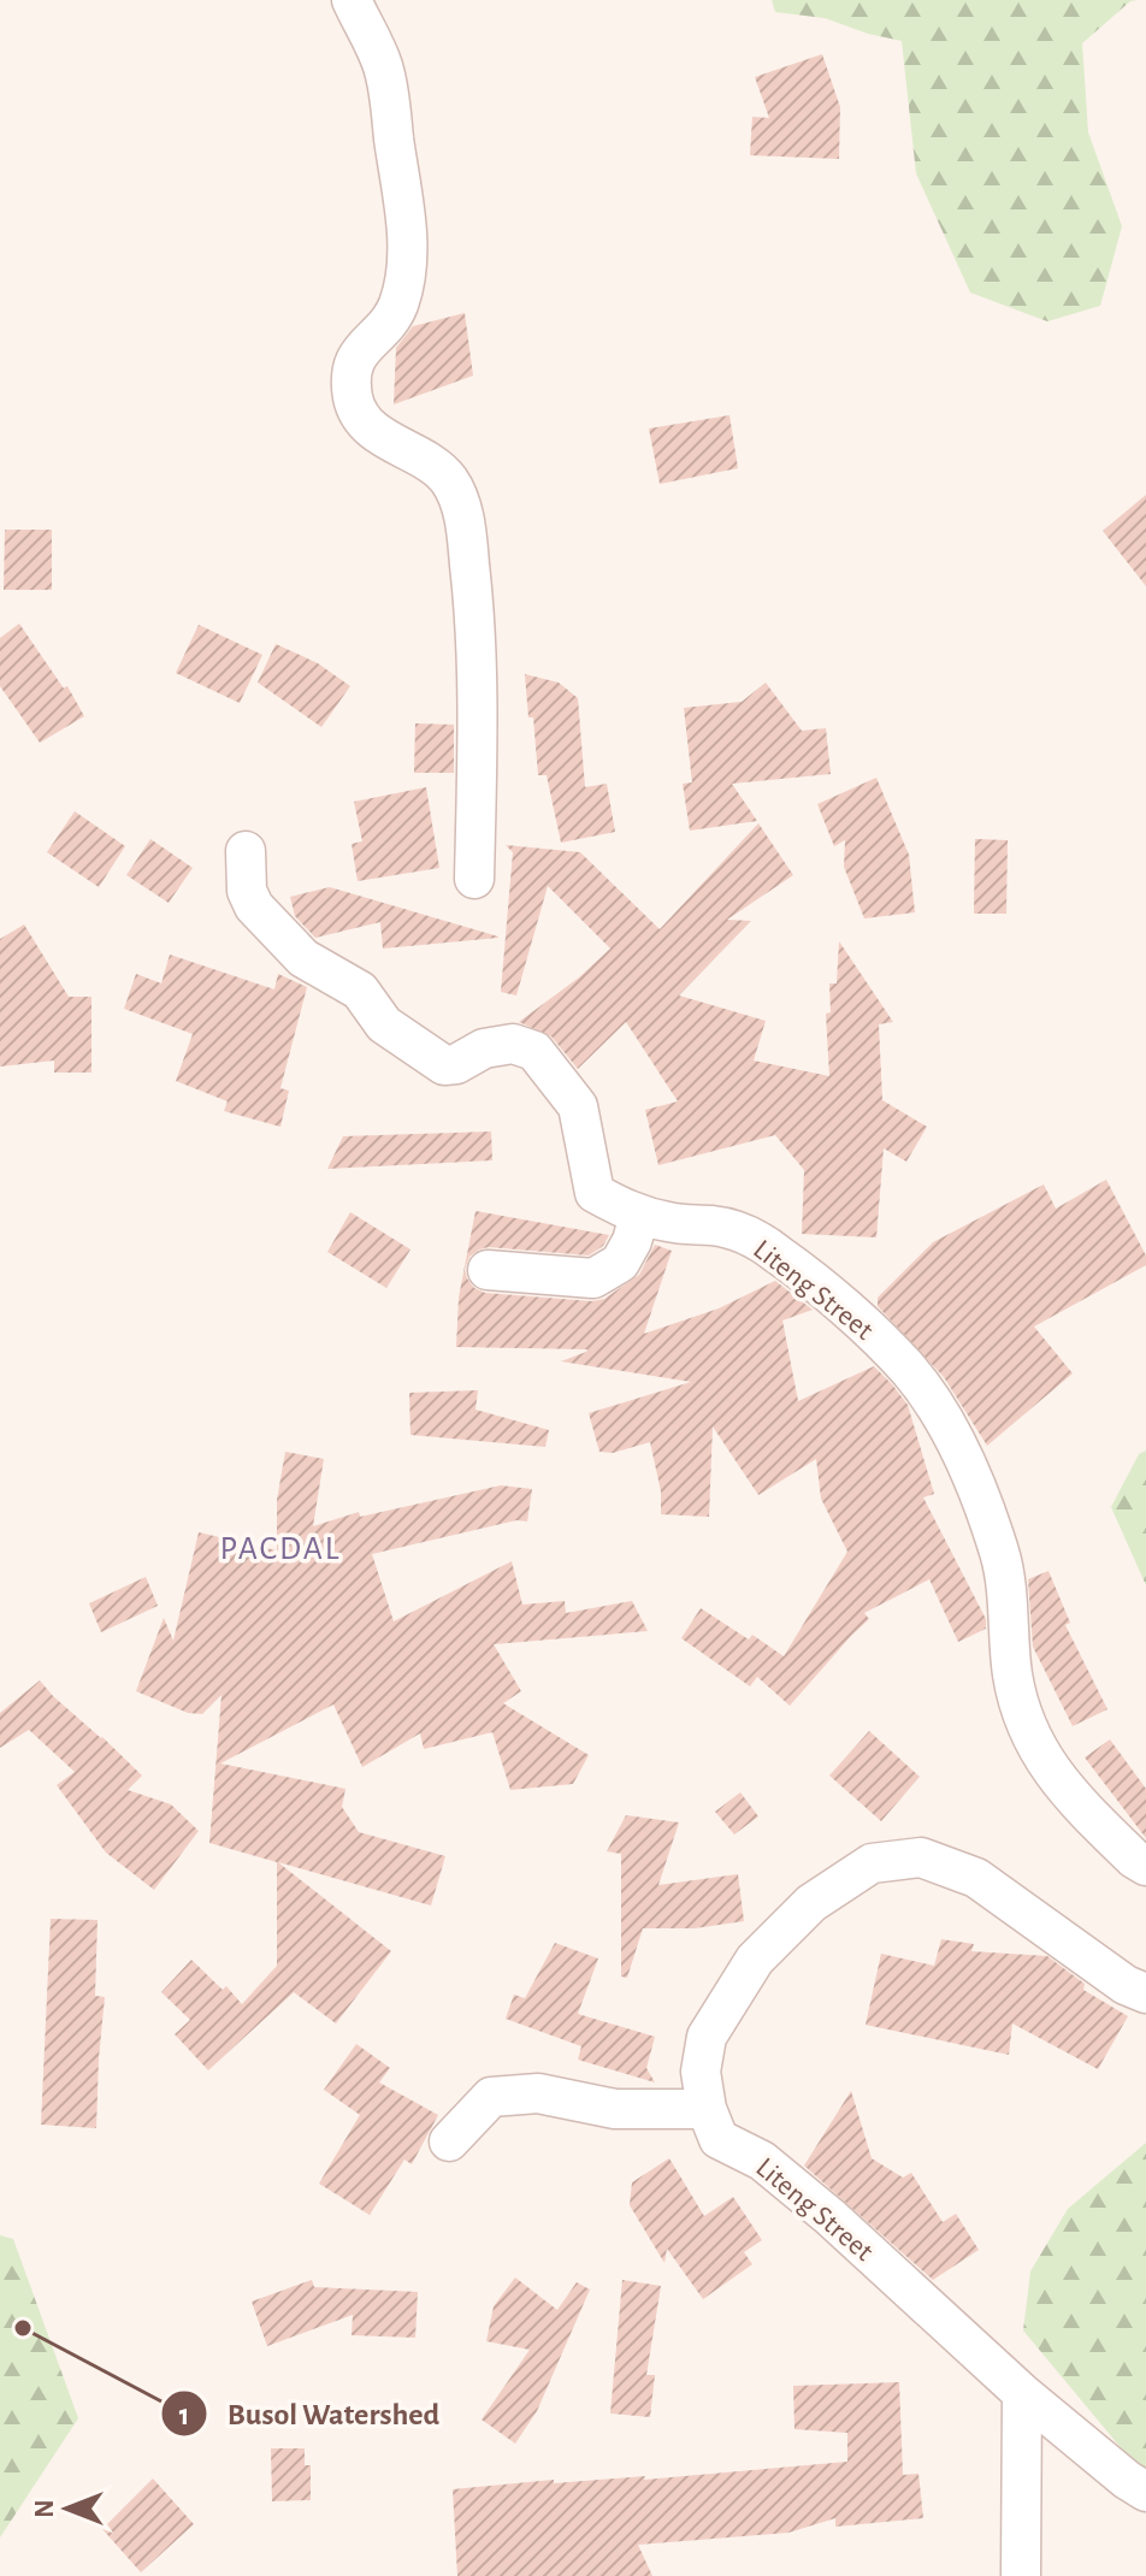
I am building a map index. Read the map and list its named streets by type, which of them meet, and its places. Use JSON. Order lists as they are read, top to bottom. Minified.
{"streets":{"street":["Liteng Street"]},"districts":["PACDAL"],"places":["Busol Watershed"],"north":"left"}
